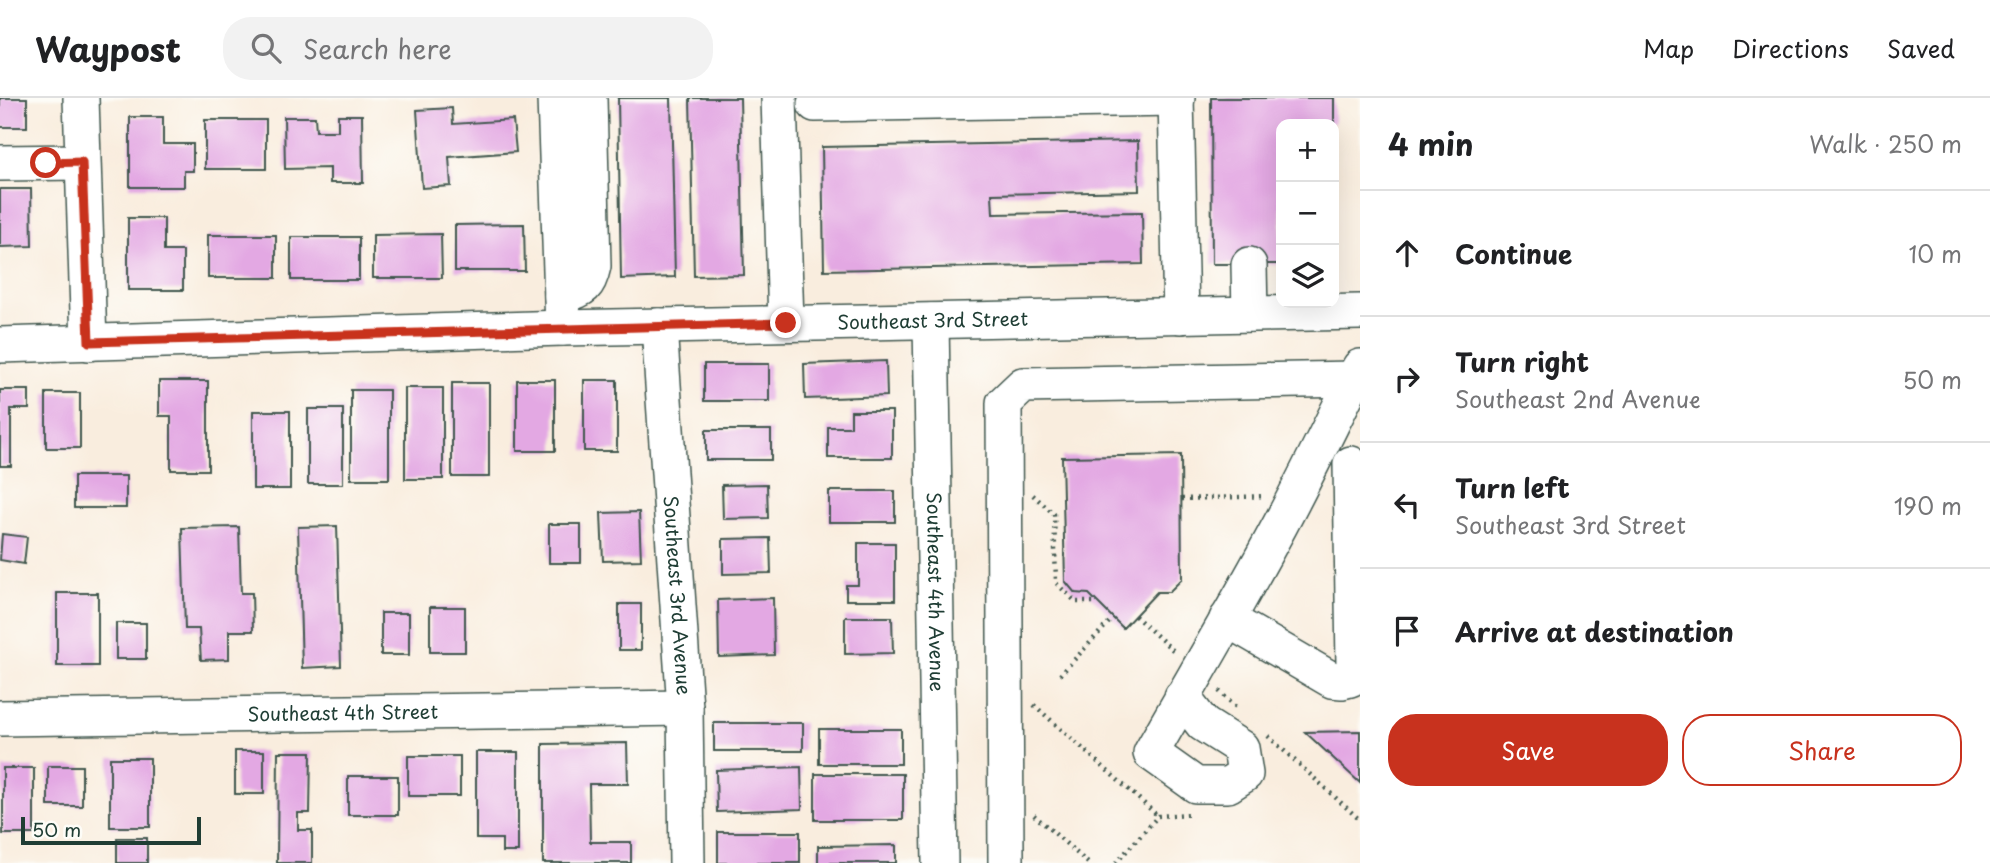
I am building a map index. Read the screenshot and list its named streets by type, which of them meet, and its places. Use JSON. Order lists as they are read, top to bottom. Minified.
{"streets":{"street":["Southeast 3rd Street","Southeast 4th Avenue","Southeast 3rd Avenue","Southeast 4th Street"]},"crossings":[["Southeast 3rd Street","Southeast 4th Avenue"],["Southeast 3rd Street","Southeast 3rd Avenue"],["Southeast 3rd Avenue","Southeast 4th Street"]],"scale_bar":"50 m","page":{"header":"Waypost","search":"Search here","nav":["Map","Directions","Saved"],"heading":["4 min","Walk · 250 m"],"map_buttons":["+","−"],"list":[["Continue","10 m"],["Turn right","Southeast 2nd Avenue","50 m"],["Turn left","Southeast 3rd Street","190 m"],"Arrive at destination"],"buttons":["Save","Share"],"scale":"50 m"}}
